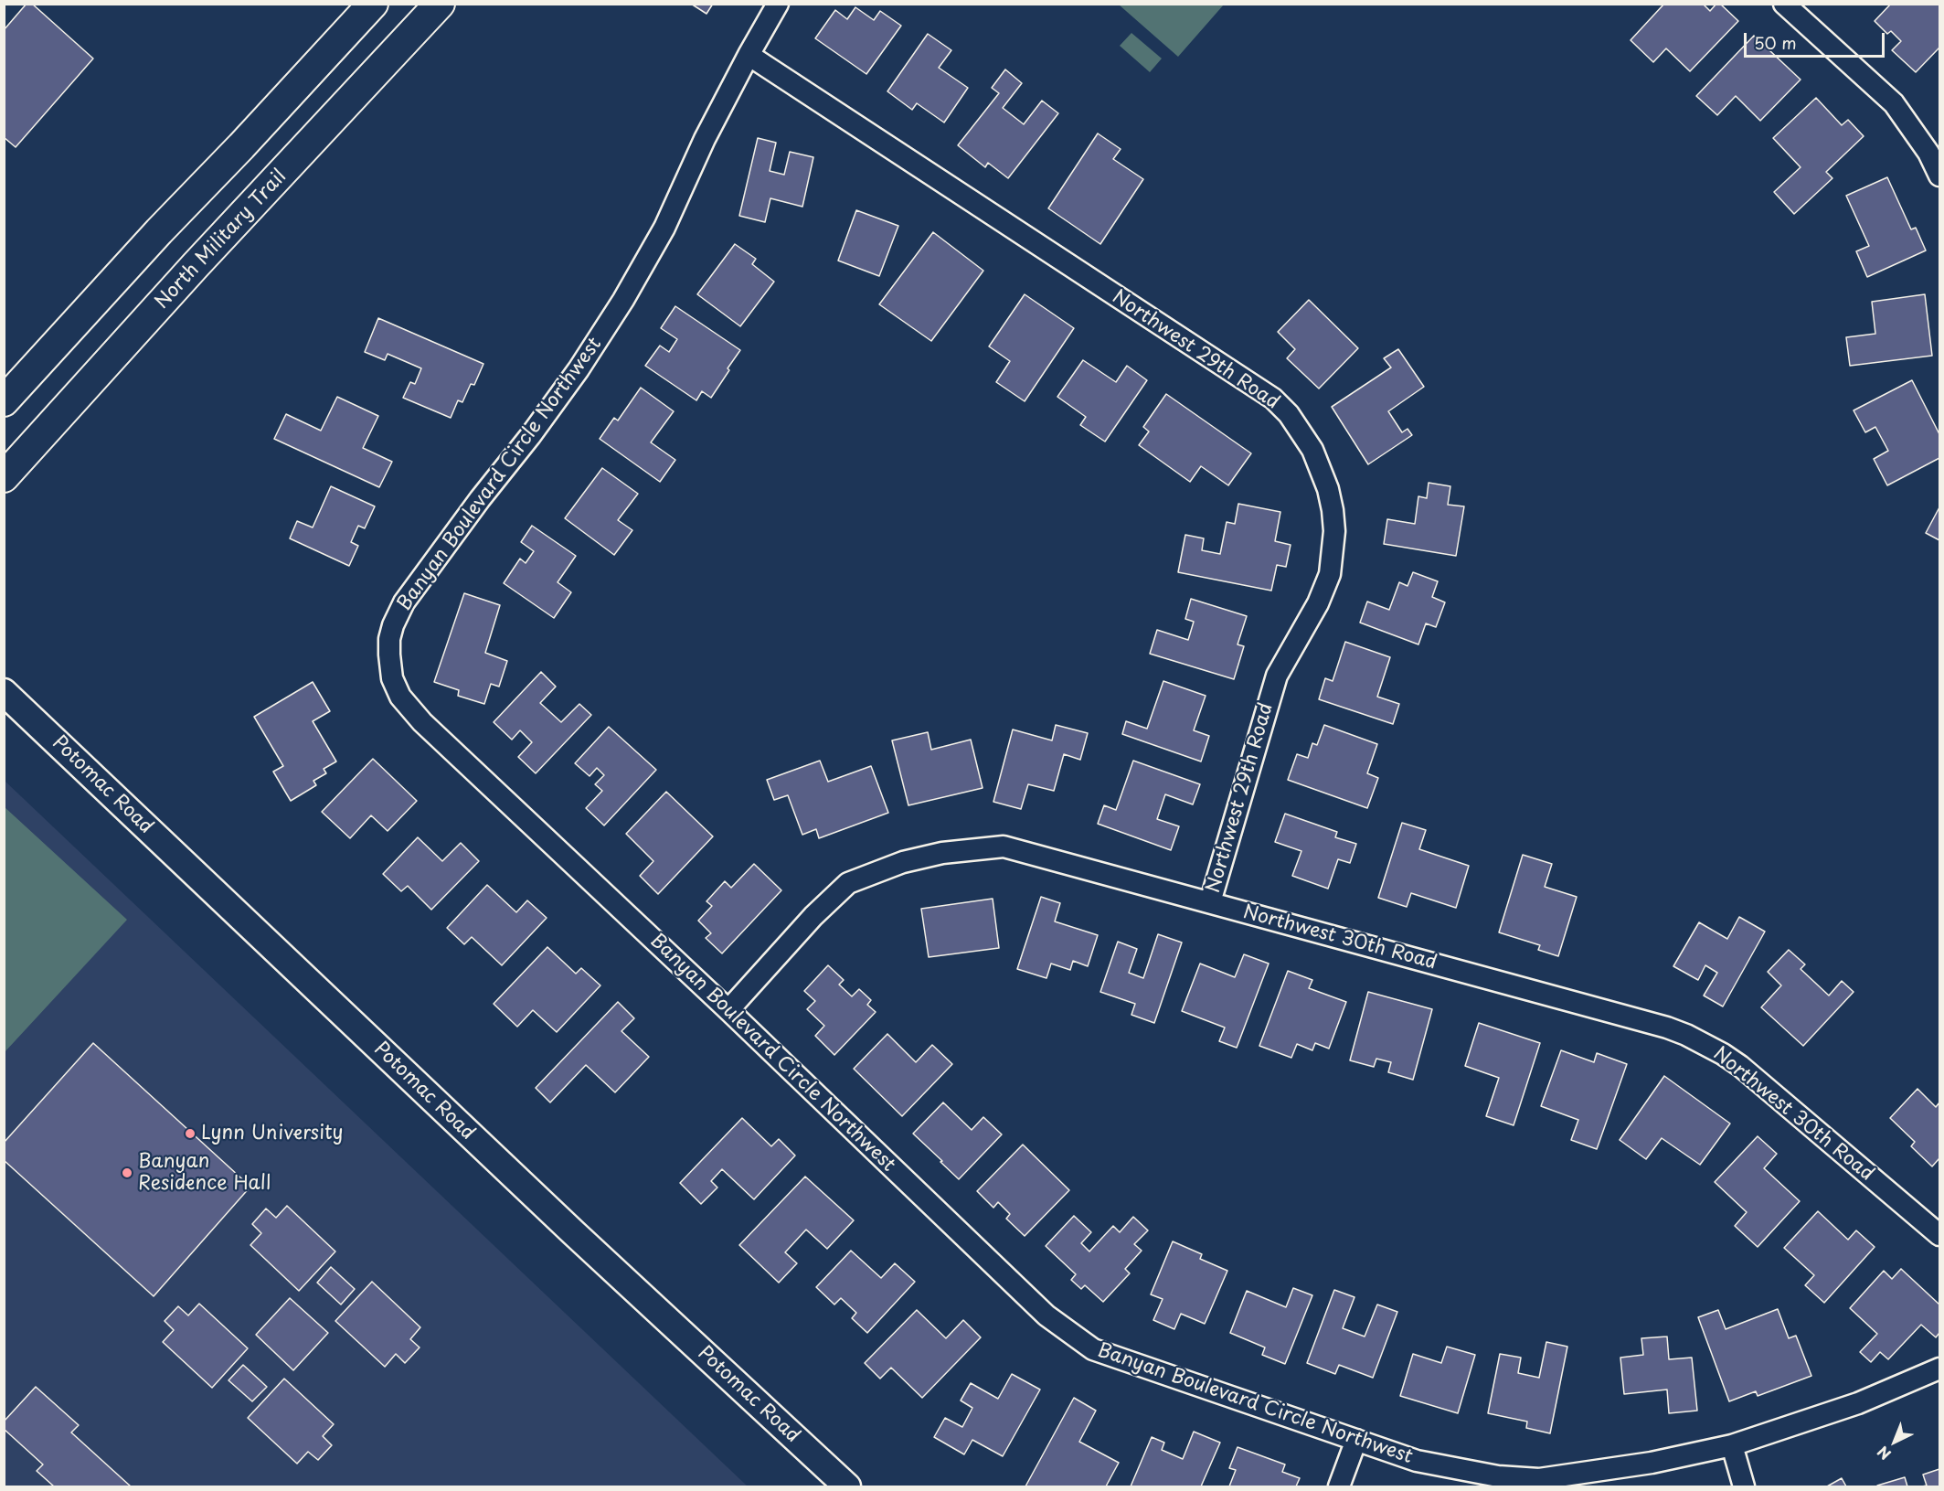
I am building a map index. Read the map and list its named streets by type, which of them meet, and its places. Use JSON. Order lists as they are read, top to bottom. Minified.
{"streets":{"main road":["North Military Trail"],"street":["Northwest 29th Road","Banyan Boulevard Circle Northwest","Potomac Road","Northwest 30th Road"]},"crossings":[["Northwest 29th Road","Banyan Boulevard Circle Northwest"],["Northwest 29th Road","Northwest 30th Road"],["Banyan Boulevard Circle Northwest","Northwest 30th Road"]],"places":["Lynn University","Banyan Residence Hall"],"scale_bar":"50 m","north":"bottom left"}
